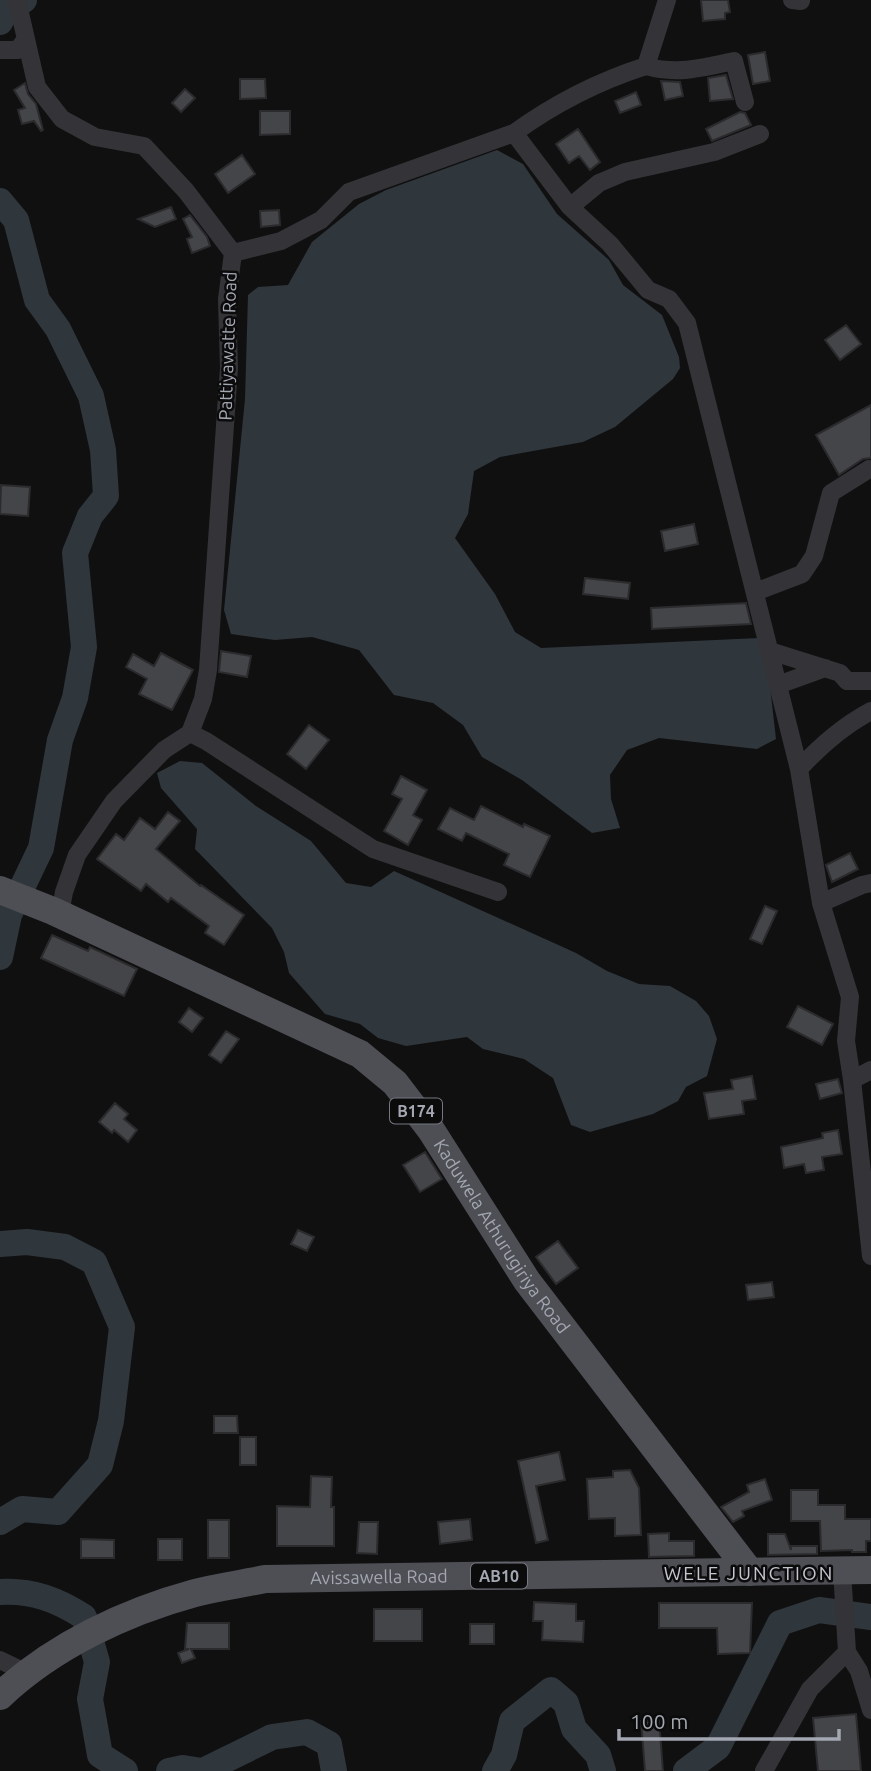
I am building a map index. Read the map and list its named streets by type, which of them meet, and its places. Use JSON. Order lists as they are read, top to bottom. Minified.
{"streets":{"main road":["B174","Kaduwela Athurugiriya Road","AB10","Avissawella Road"],"street":["Pattiyawatte Road"]},"crossings":[["Kaduwela Athurugiriya Road","Avissawella Road"]],"districts":["WELE JUNCTION"],"scale_bar":"100 m"}
